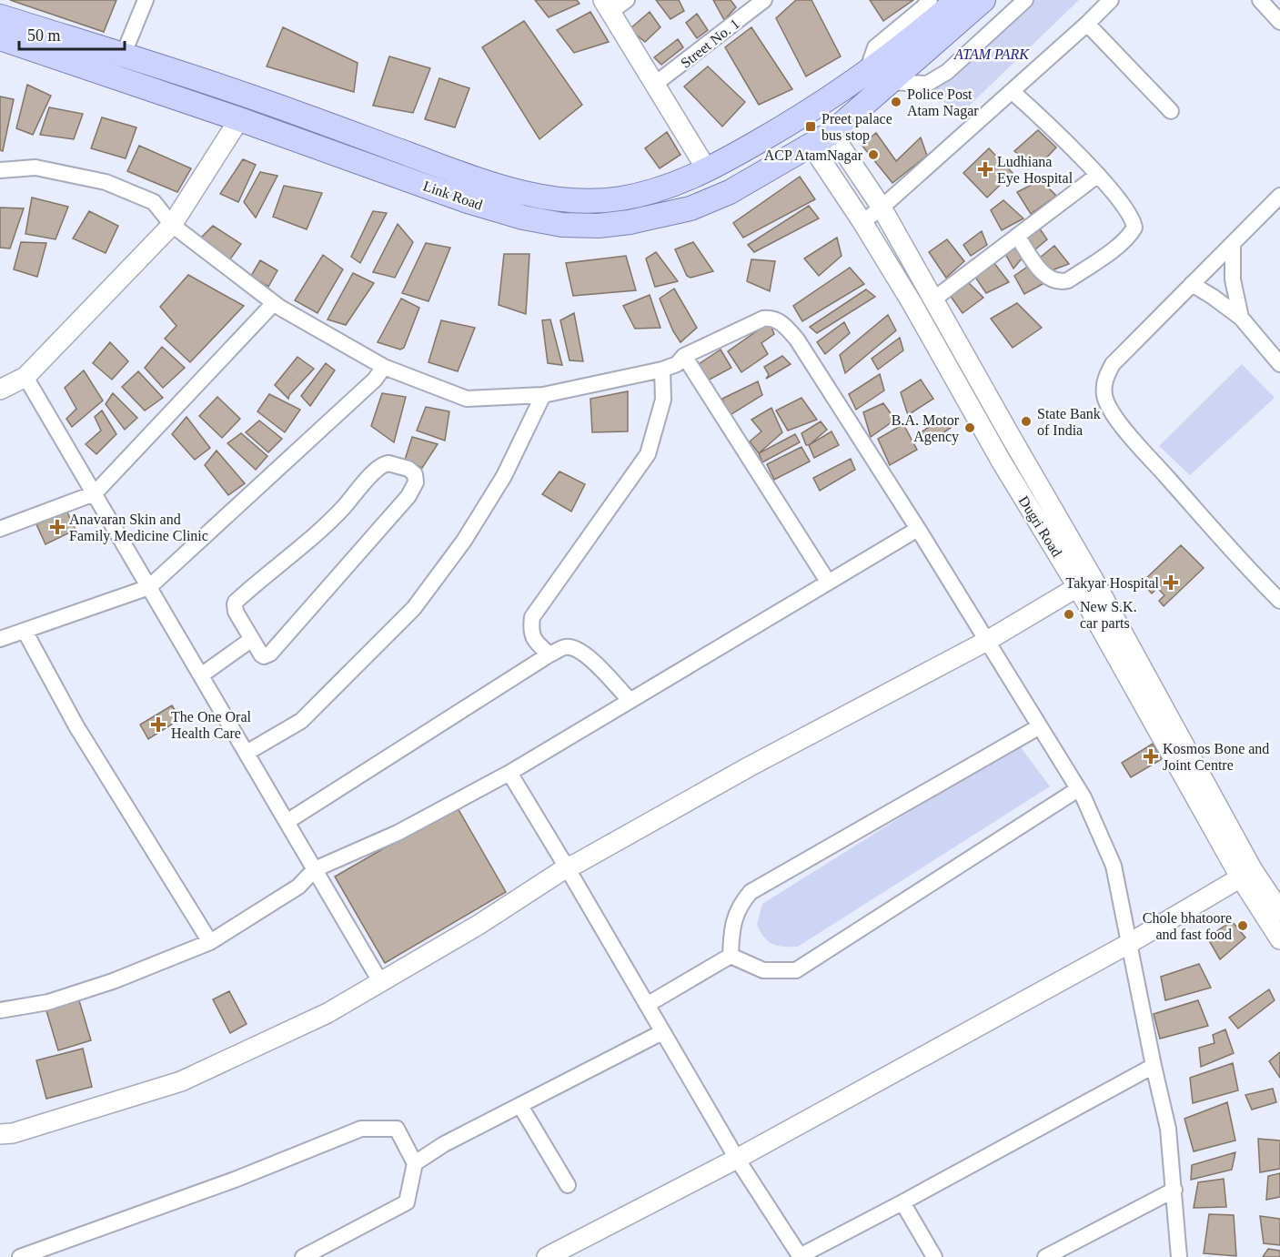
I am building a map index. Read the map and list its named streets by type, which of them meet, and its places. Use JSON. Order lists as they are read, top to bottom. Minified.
{"streets":{"main road":["Link Road"],"street":["Street No. 1","Dugri Road"]},"crossings":[["Link Road","Dugri Road"]],"parks":["ATAM PARK"],"places":{"other":["Police Post Atam Nagar","ACP AtamNagar","State Bank of India","B.A. Motor Agency","New S.K. car parts","Chole bhatoore and fast food"],"transit":["Preet palace bus stop"],"health":["Ludhiana Eye Hospital","Anavaran Skin and Family Medicine Clinic","Takyar Hospital","The One Oral Health Care","Kosmos Bone and Joint Centre"]},"scale_bar":"50 m"}
